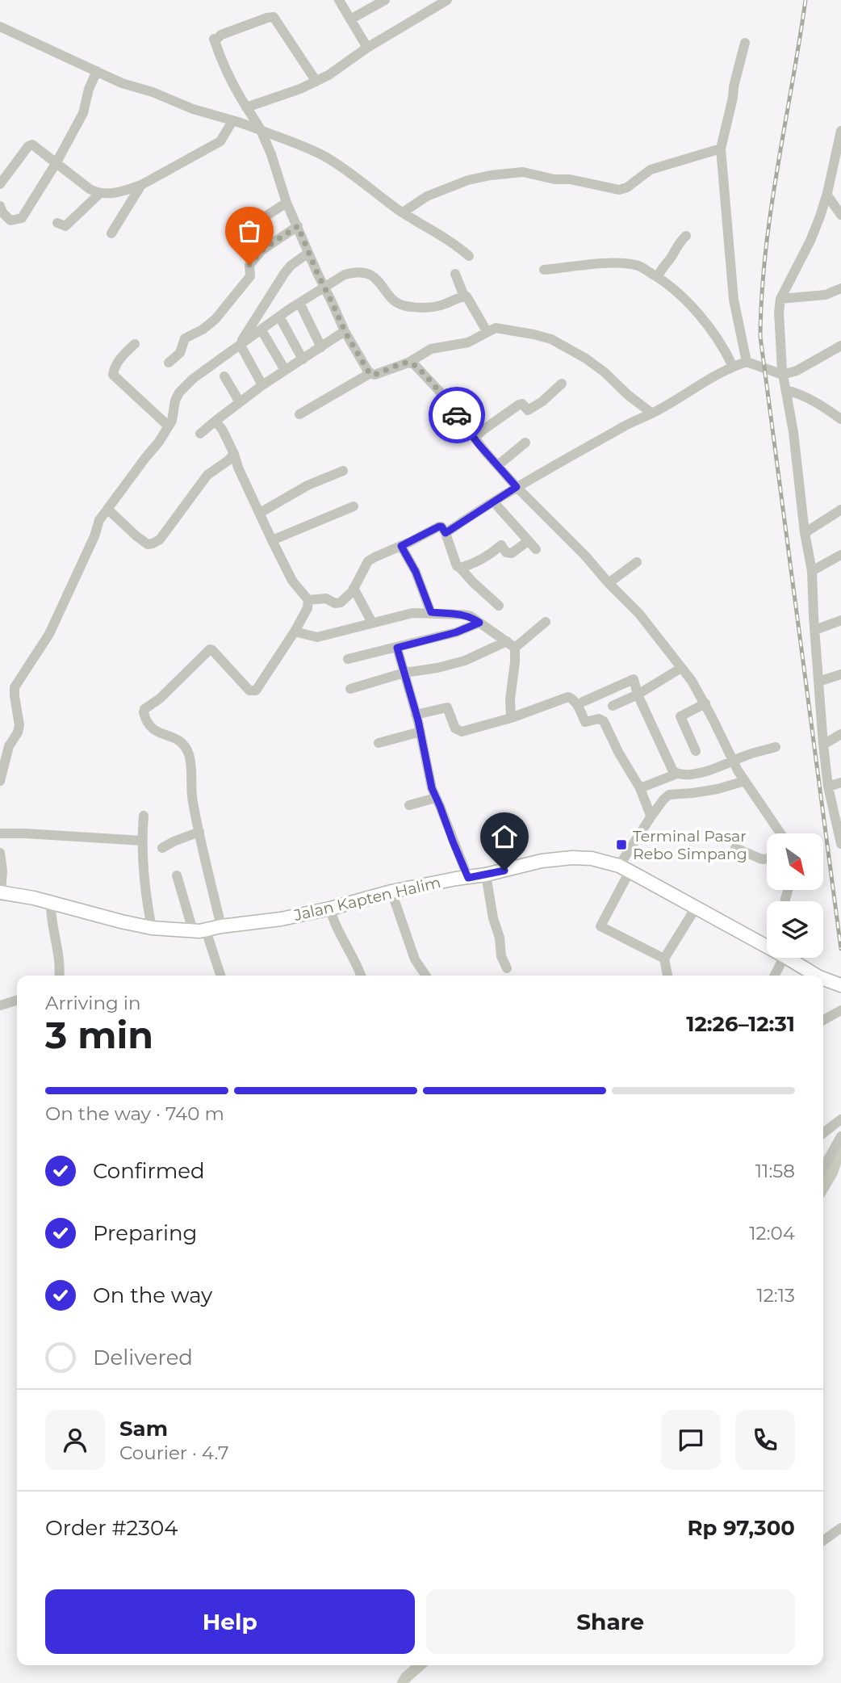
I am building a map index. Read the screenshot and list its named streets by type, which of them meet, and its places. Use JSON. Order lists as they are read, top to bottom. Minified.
{"streets":{"main road":["Jalan Kapten Halim"]},"places":{"transit":["Terminal Pasar Rebo Simpang"]},"north":"bottom right","page":{"heading":["3 min","Arriving in","12:26–12:31"],"panel":["Sam","Courier · 4.7","Order #2304","Rp 97,300"],"bar":"On the way · 740 m","list":[["Confirmed","11:58"],["Preparing","12:04"],["On the way","12:13"],"Delivered"],"buttons":["Help","Share"]}}
